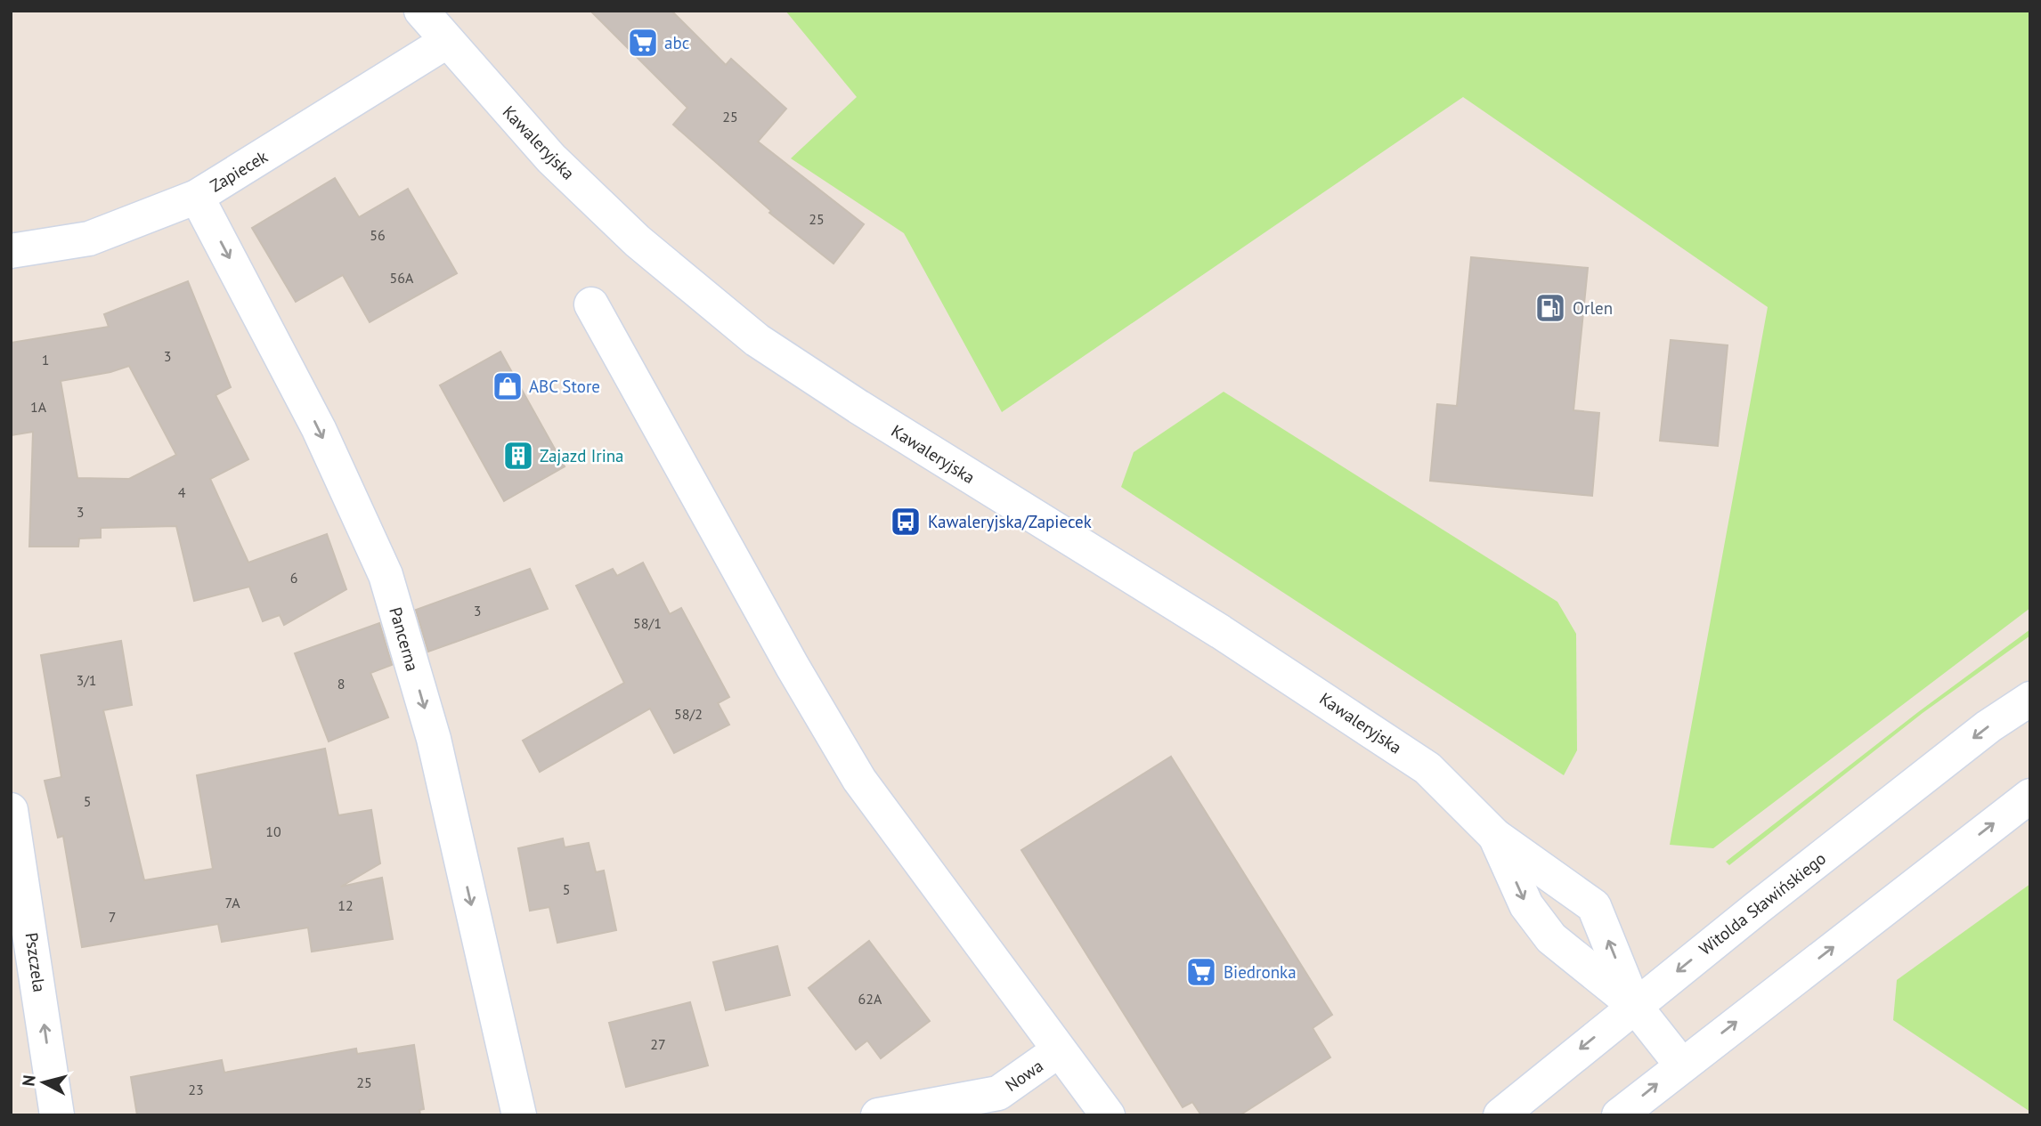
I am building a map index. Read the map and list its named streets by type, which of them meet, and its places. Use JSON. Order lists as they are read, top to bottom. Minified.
{"streets":{"street":["Kawaleryjska","Zapiecek","Pancerna","Witolda Sławińskiego","Pszczela","Nowa"]},"crossings":[["Kawaleryjska","Zapiecek"],["Kawaleryjska","Witolda Sławińskiego"],["Zapiecek","Pancerna"]],"one_way":["Pancerna","Pszczela"],"places":{"supermarket":["abc","Biedronka"],"fuel station":["Orlen"],"shop":["ABC Store"],"building":["Zajazd Irina"],"bus stop":["Kawaleryjska/Zapiecek"]},"house_numbers":["25","25","56","56A","3","1","1A","4","3","6","3","58/1","3/1","8","58/2","5","10","5","7A","12","7","62A","27","25","23"],"north":"left"}
